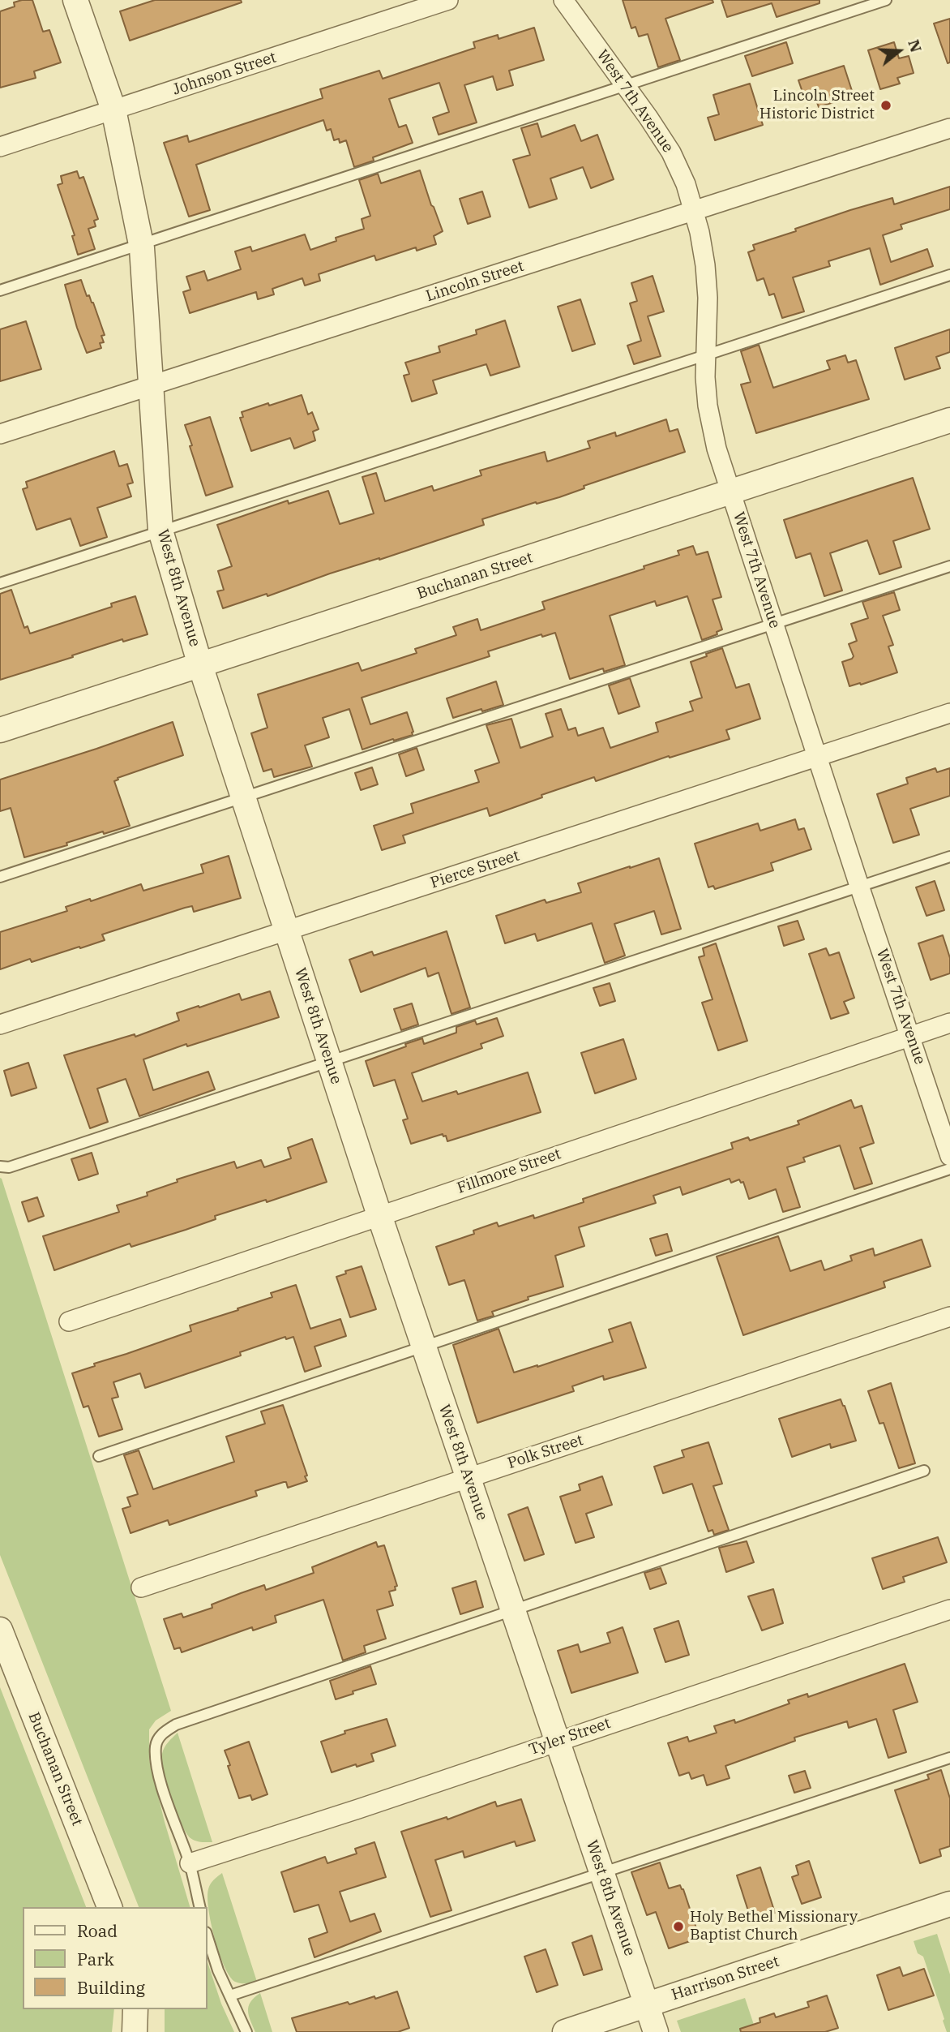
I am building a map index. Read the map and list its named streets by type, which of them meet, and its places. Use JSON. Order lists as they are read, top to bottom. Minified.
{"streets":{"street":["Johnson Street","West 7th Avenue","Lincoln Street","Buchanan Street","West 8th Avenue","Pierce Street","Fillmore Street","Polk Street","Tyler Street","Harrison Street"]},"crossings":[["Johnson Street","West 8th Avenue"],["West 7th Avenue","Lincoln Street"],["West 7th Avenue","Buchanan Street"],["West 7th Avenue","Pierce Street"],["West 7th Avenue","Fillmore Street"],["Lincoln Street","West 8th Avenue"],["Buchanan Street","West 8th Avenue"],["West 8th Avenue","Pierce Street"],["West 8th Avenue","Fillmore Street"],["West 8th Avenue","Polk Street"],["West 8th Avenue","Tyler Street"],["West 8th Avenue","Harrison Street"]],"places":["Lincoln Street Historic District","Holy Bethel Missionary Baptist Church"],"legend":["Road","Park","Building"],"north":"right"}
